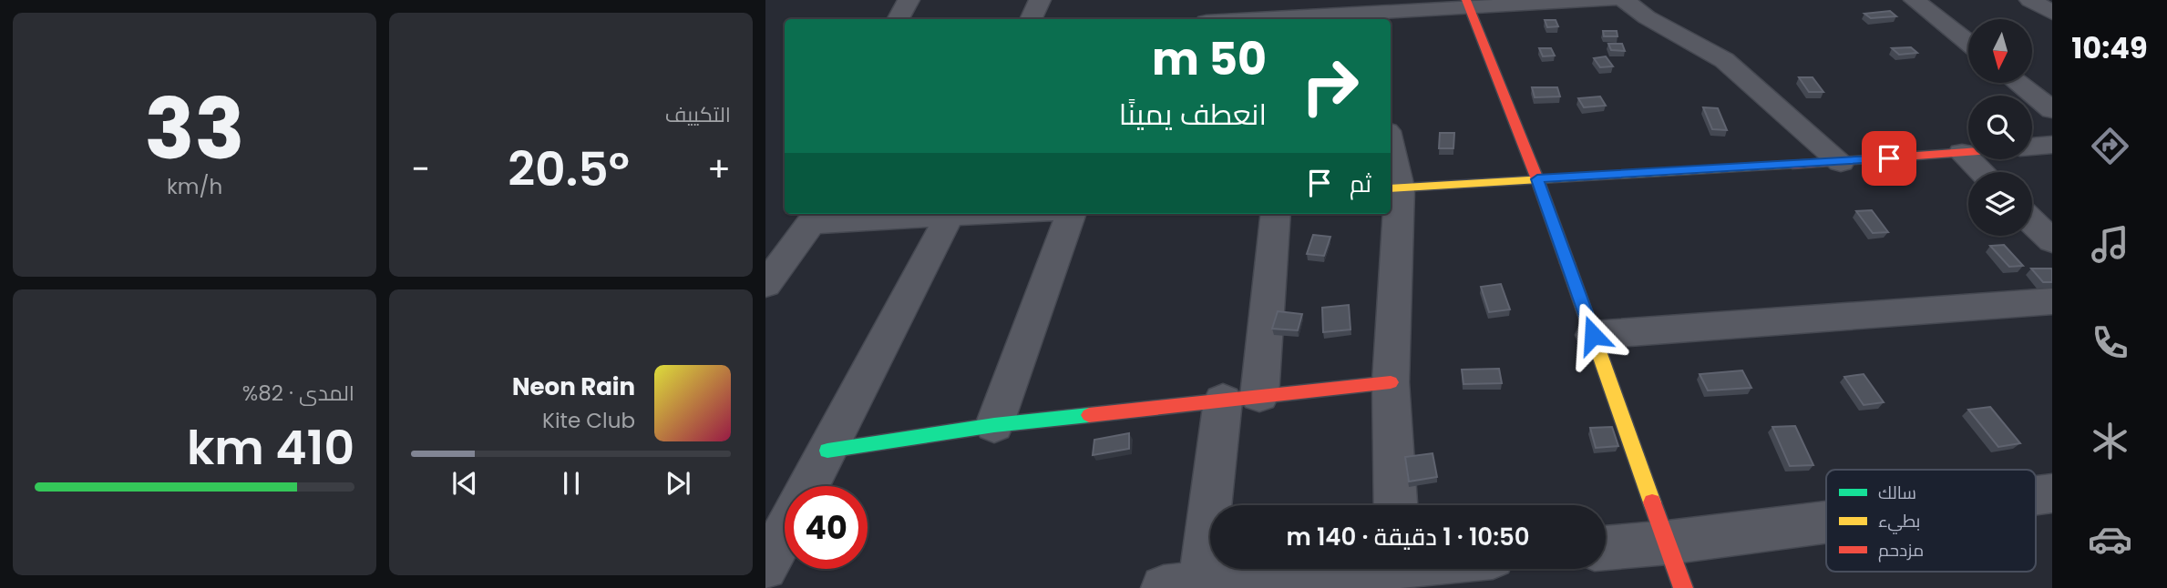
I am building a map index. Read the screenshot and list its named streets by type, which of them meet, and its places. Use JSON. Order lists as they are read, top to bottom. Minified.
{"legend":["سالك","بطيء","مزدحم"],"north":"bottom","page":{"tabs":"10:49","tile":["التكييف",["33","km/h"],["المدى · 82%","410 km"]],"turn":["50 m","انعطف يمينًا"],"heat":["−","20.5°","+"],"then":"ثم","song":["Neon Rain","Kite Club"],"limit":"40","trip":"10:50 · 1 دقيقة · 140 m"}}
